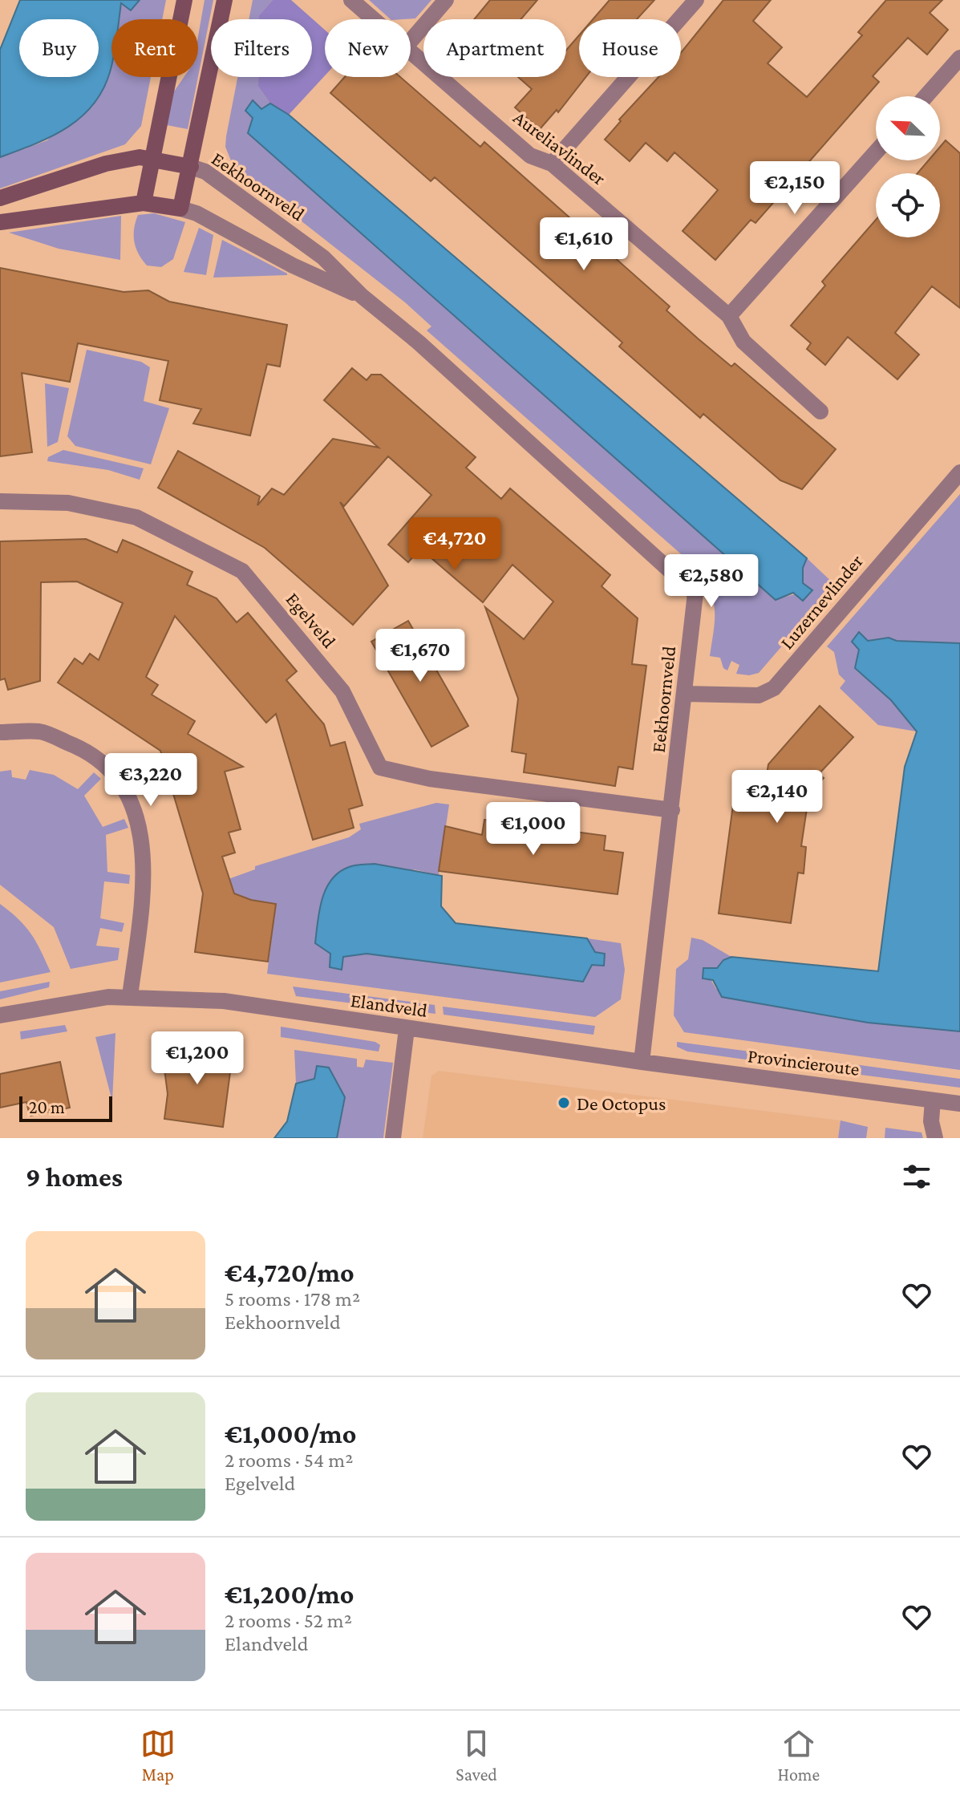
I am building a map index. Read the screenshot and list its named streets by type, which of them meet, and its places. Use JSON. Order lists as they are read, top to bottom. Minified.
{"streets":{"street":["Aureliavlinder","Eekhoornveld","Luzernevlinder","Egelveld","Elandveld","Provincieroute"]},"crossings":[["Eekhoornveld","Luzernevlinder"],["Eekhoornveld","Egelveld"],["Eekhoornveld","Elandveld"],["Eekhoornveld","Provincieroute"],["Elandveld","Provincieroute"]],"places":["De Octopus"],"scale_bar":"20 m","north":"top left","page":{"chip":["Buy","Rent","Filters","New","Apartment","House"],"price":["€2,150","€1,610","€4,720","€2,580","€1,670","€3,220","€2,140","€1,000","€1,200"],"scale":"20 m","heading":"9 homes","list":[{"name":"€4,720/mo","note":"5 rooms · 178 m² · Eekhoornveld"},{"name":"€1,000/mo","note":"2 rooms · 54 m² · Egelveld"},{"name":"€1,200/mo","note":"2 rooms · 52 m² · Elandveld"}],"tabs":["Map","Saved","Home"]}}
